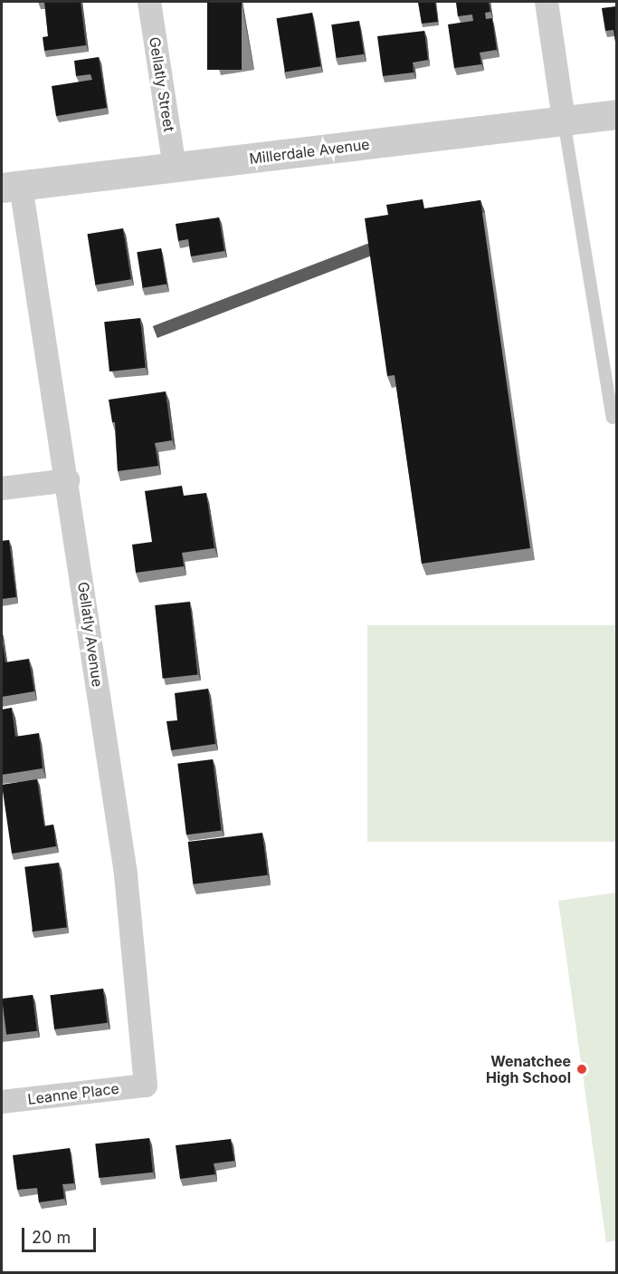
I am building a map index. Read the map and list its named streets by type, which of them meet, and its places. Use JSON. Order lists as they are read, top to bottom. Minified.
{"streets":{"street":["Gellatly Street","Millerdale Avenue","Gellatly Avenue","Leanne Place"]},"crossings":[["Gellatly Street","Millerdale Avenue"],["Millerdale Avenue","Gellatly Avenue"],["Gellatly Avenue","Leanne Place"]],"places":["Wenatchee High School"],"scale_bar":"20 m"}
